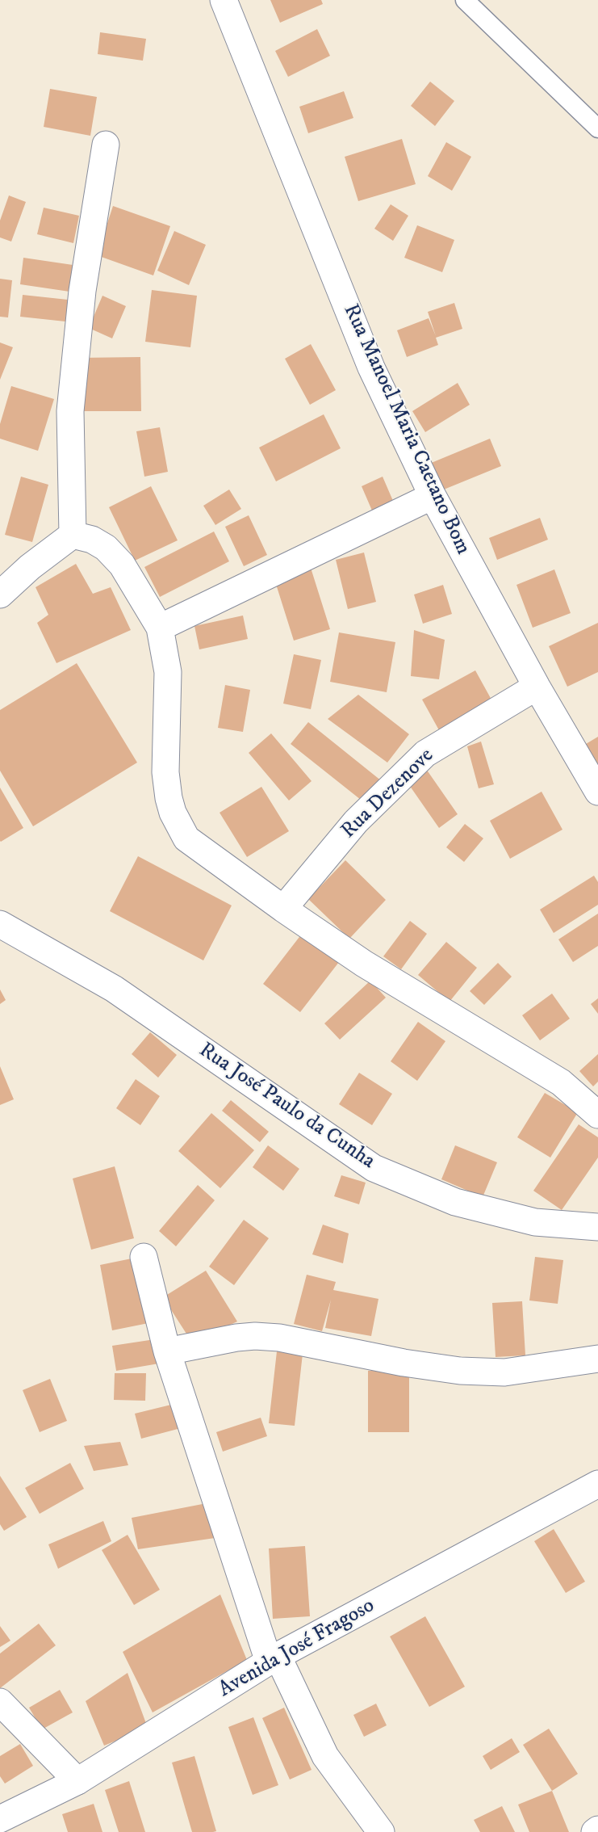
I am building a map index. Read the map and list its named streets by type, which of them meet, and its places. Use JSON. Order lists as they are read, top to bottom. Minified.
{"streets":{"street":["Rua Manoel Maria Caetano Bom","Rua Dezenove","Rua José Paulo da Cunha","Avenida José Fragoso"]},"crossings":[["Rua Manoel Maria Caetano Bom","Rua Dezenove"]]}
